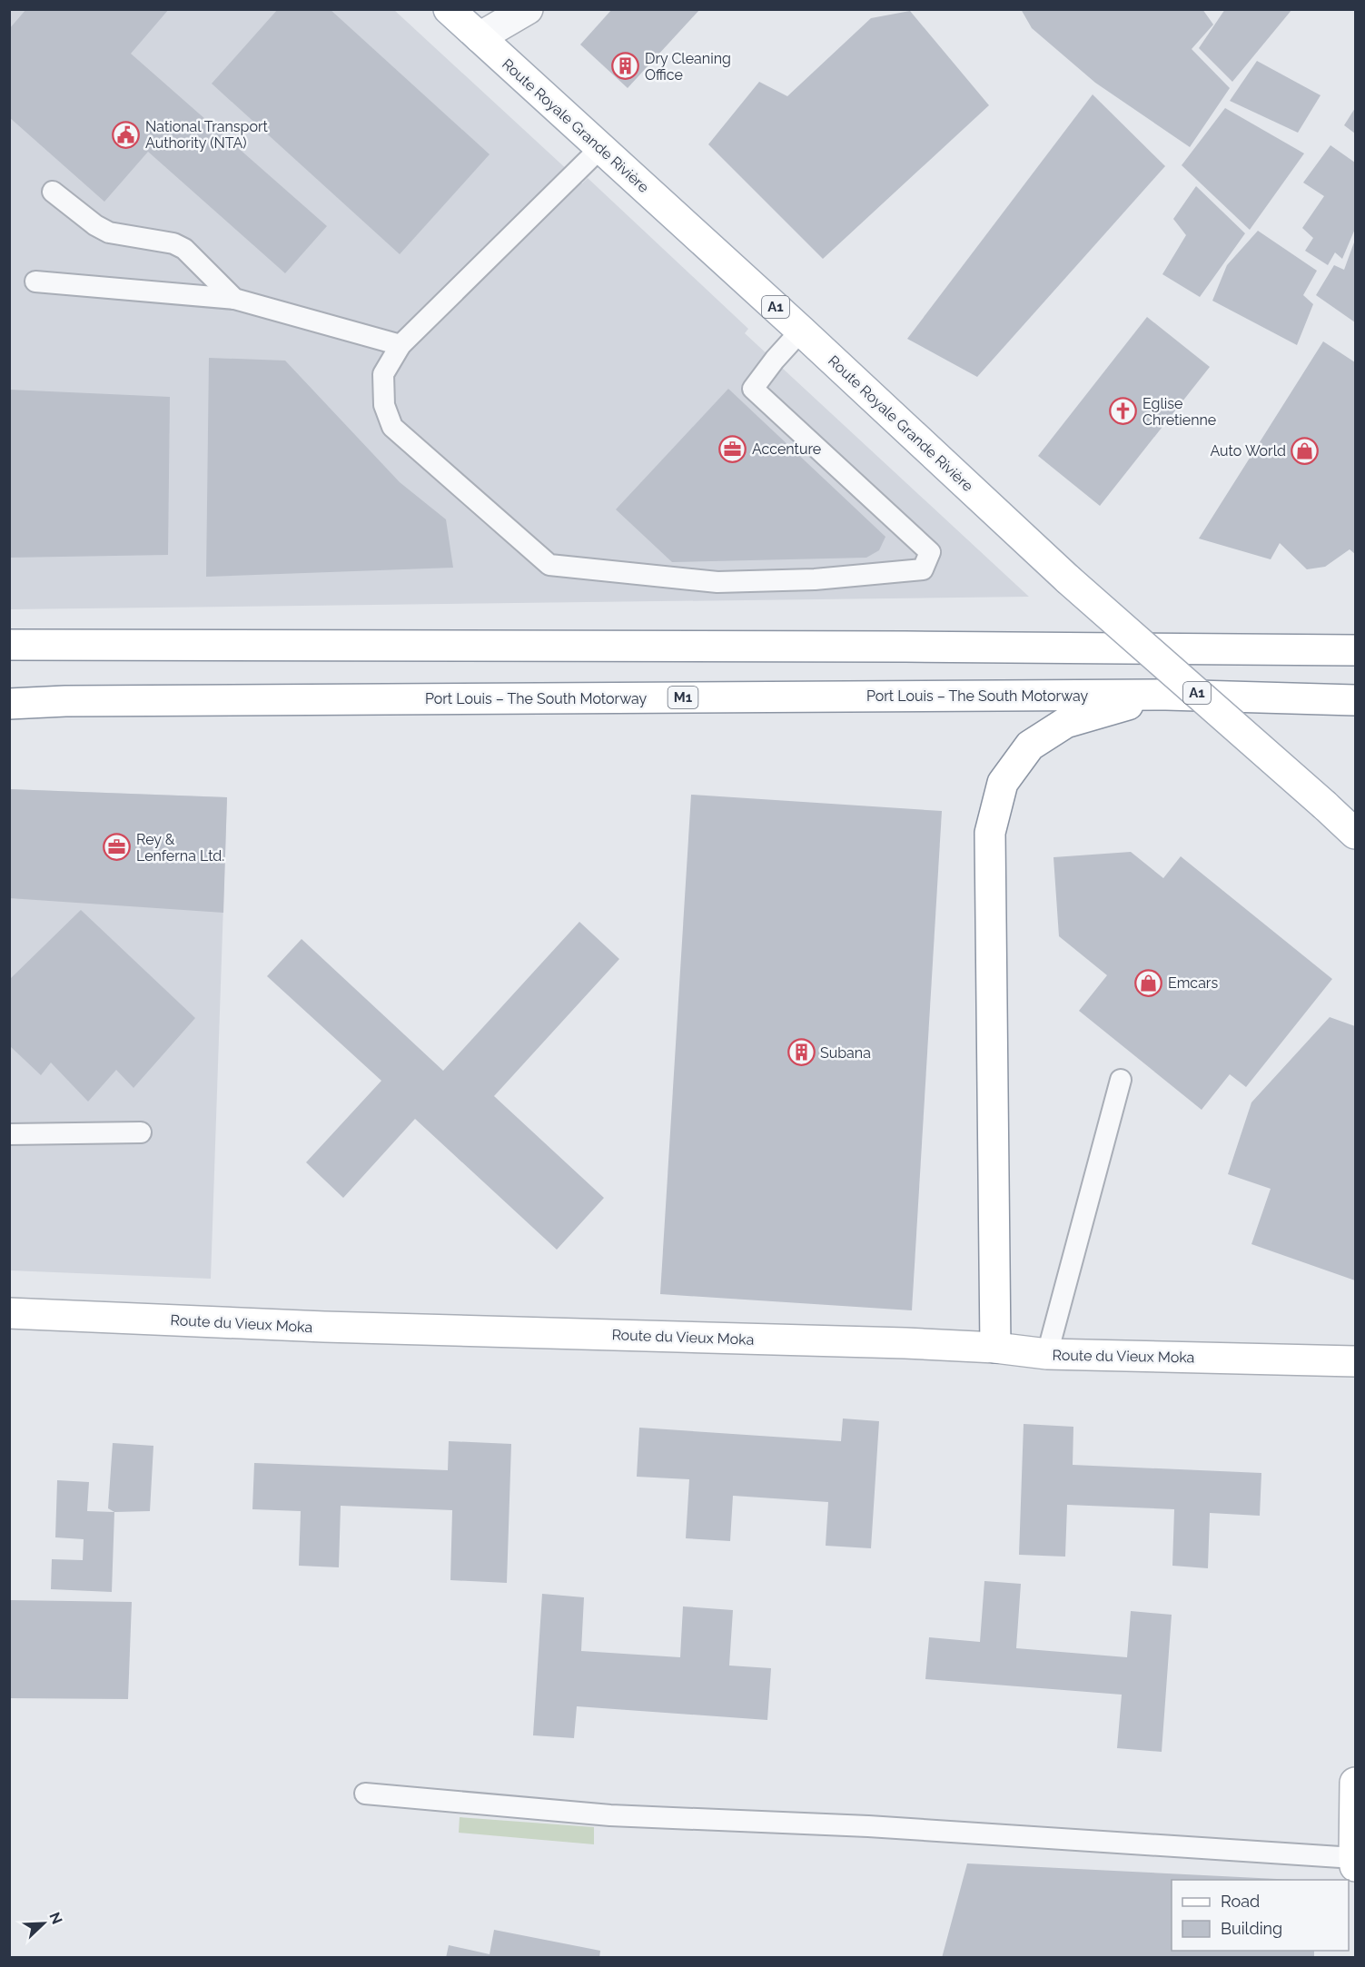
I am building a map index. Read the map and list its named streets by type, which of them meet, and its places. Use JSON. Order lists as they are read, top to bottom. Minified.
{"streets":{"main road":["Route Royale Grande Rivière","A1","Port Louis – The South Motorway","M1","Route du Vieux Moka"]},"places":{"building":["Dry Cleaning Office","Subana"],"public building":["National Transport Authority (NTA)"],"church":["Eglise Chretienne"],"office":["Accenture","Rey & Lenferna Ltd."],"shop":["Auto World","Emcars"]},"legend":["Road","Building"],"north":"top right"}
